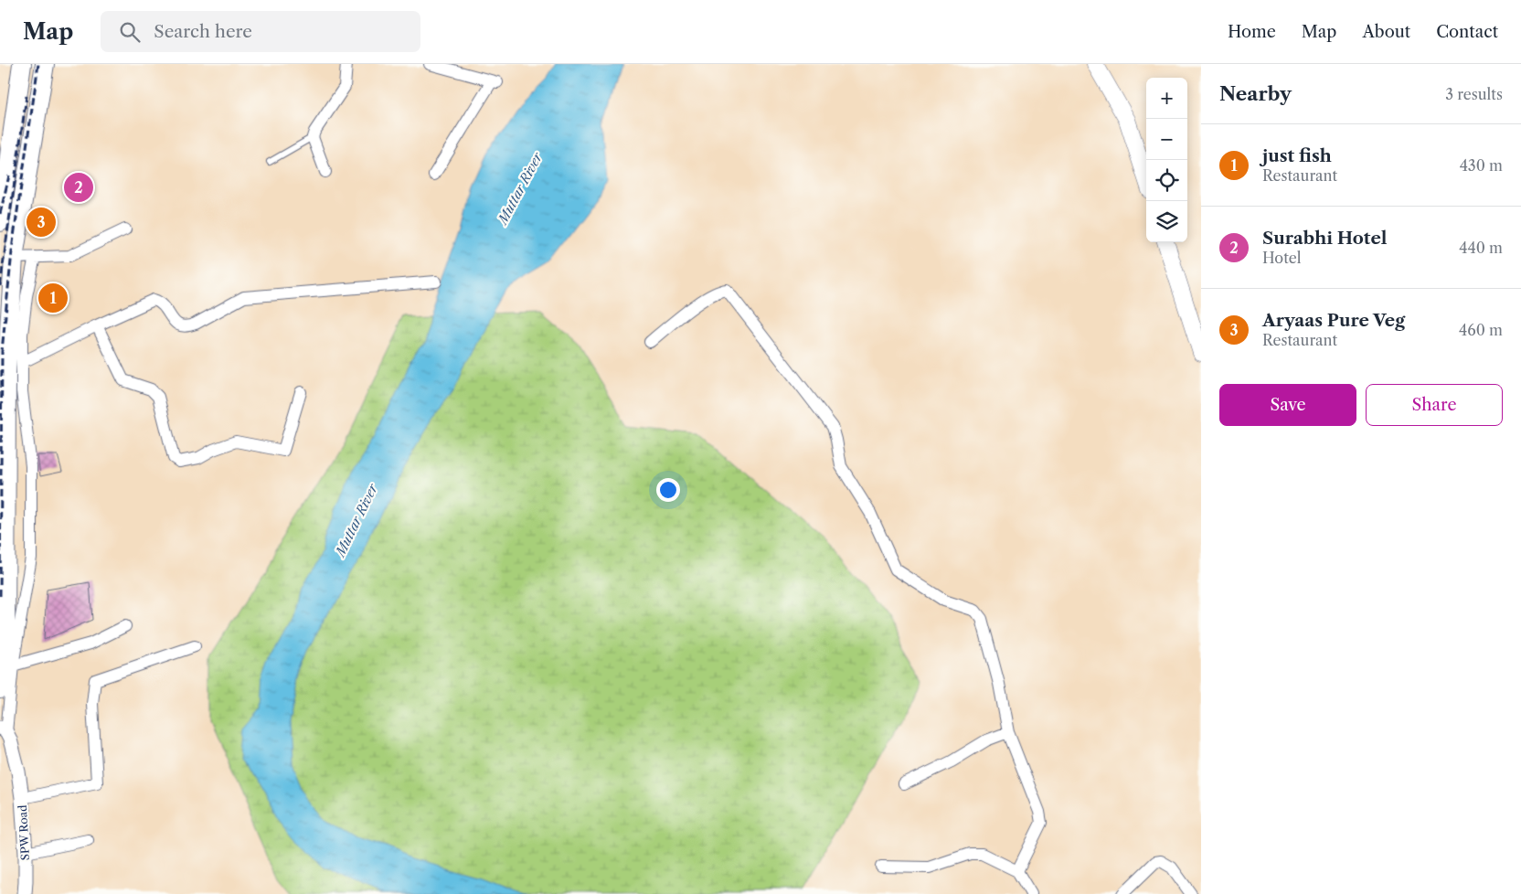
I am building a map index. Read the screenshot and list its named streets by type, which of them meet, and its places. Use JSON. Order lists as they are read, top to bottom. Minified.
{"streets":{"street":["SPW Road"]},"water":["Muttar River"],"page":{"header":"Map","search":"Search here","nav":["Home","Map","About","Contact"],"heading":["Nearby","3 results"],"map_buttons":["+","−"],"list":[{"mark":"1","name":"just fish","note":"Restaurant","value":"430 m"},{"mark":"2","name":"Surabhi Hotel","note":"Hotel","value":"440 m"},{"mark":"3","name":"Aryaas Pure Veg","note":"Restaurant","value":"460 m"}],"pins":["2","3","1"],"buttons":["Save","Share"]}}
